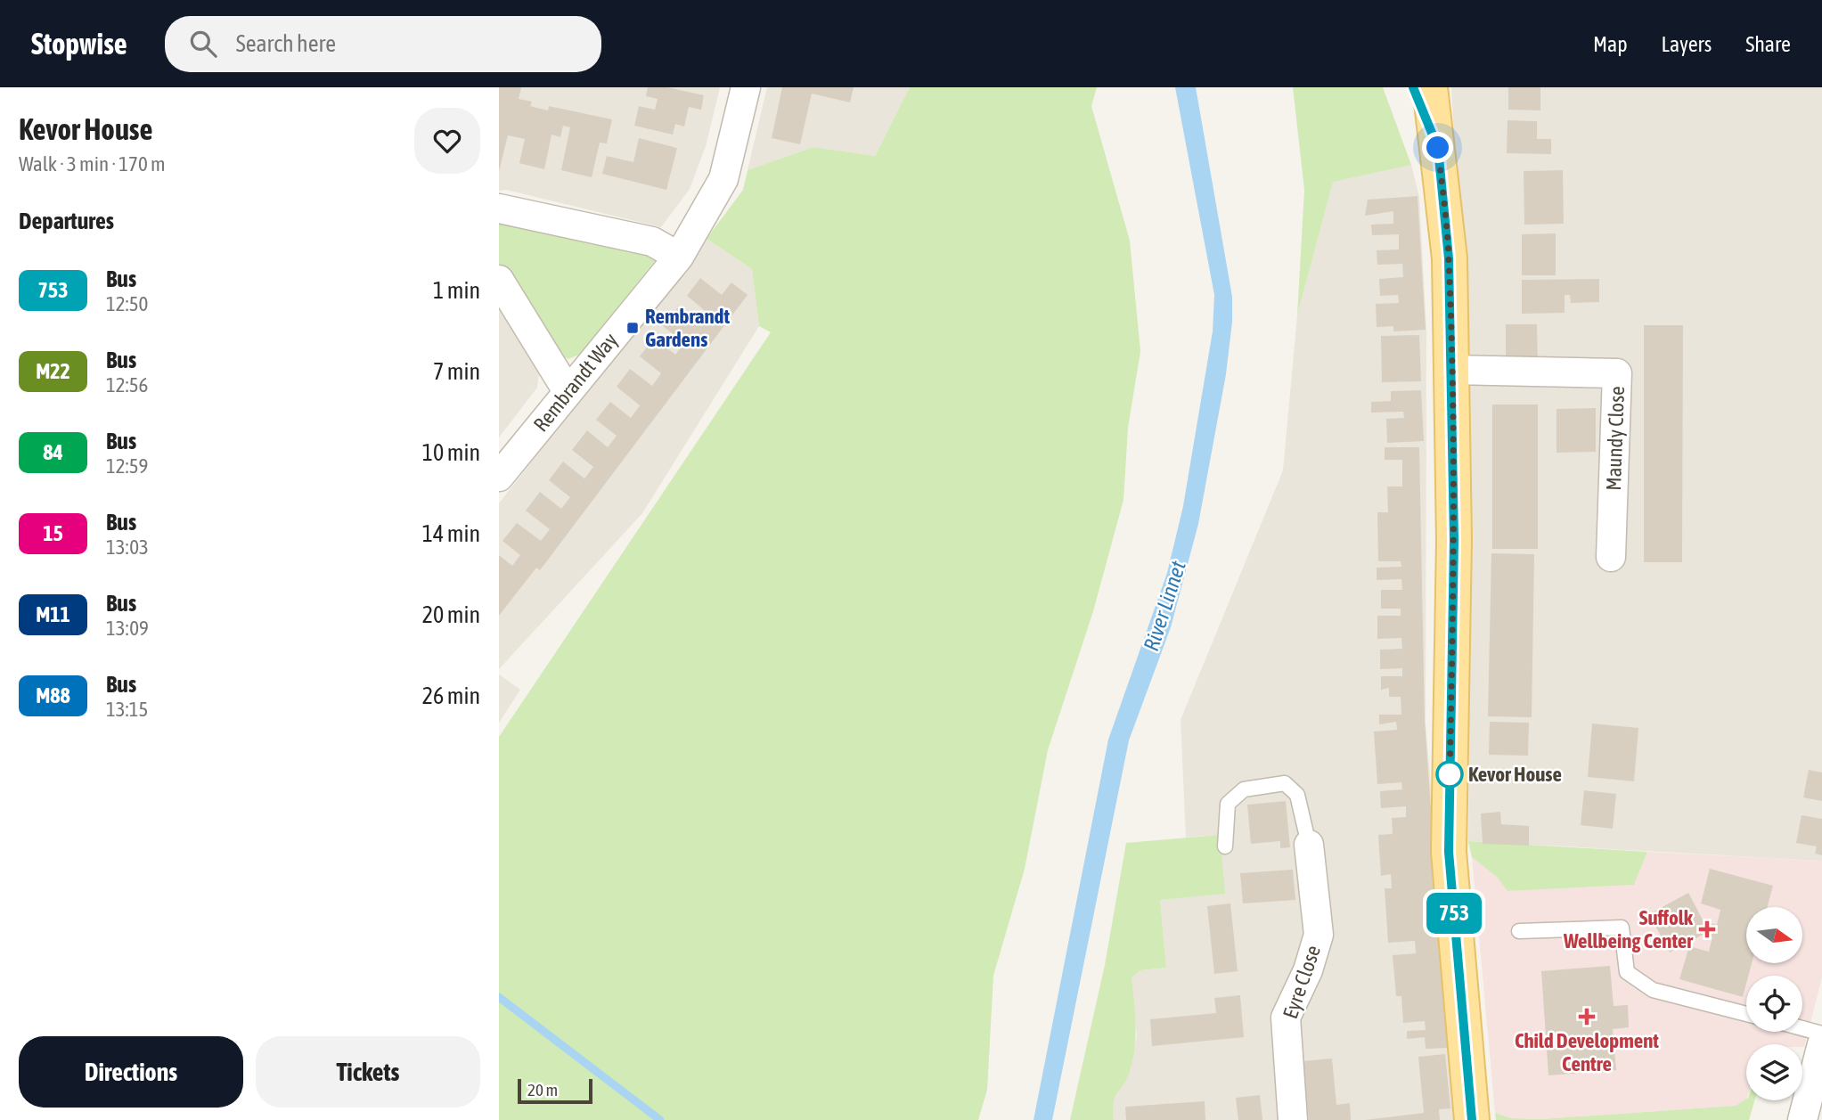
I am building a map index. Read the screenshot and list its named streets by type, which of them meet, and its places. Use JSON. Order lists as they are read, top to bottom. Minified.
{"streets":{"street":["Rembrandt Way","Maundy Close","Eyre Close"]},"water":["River Linnet"],"places":{"transit":["Rembrandt Gardens"],"other":["Kevor House"],"health":["Suffolk Wellbeing Center","Child Development Centre"]},"lines":["bus line 753"],"scale_bar":"20 m","north":"right","page":{"header":"Stopwise","search":"Search here","nav":["Map","Layers","Share"],"heading":[["Kevor House","Walk · 3 min · 170 m"],"Departures"],"on_map":"753","list":[{"mark":"753","name":"Bus","note":"12:50","value":"1 min"},{"mark":"M22","name":"Bus","note":"12:56","value":"7 min"},{"mark":"84","name":"Bus","note":"12:59","value":"10 min"},{"mark":"15","name":"Bus","note":"13:03","value":"14 min"},{"mark":"M11","name":"Bus","note":"13:09","value":"20 min"},{"mark":"M88","name":"Bus","note":"13:15","value":"26 min"}],"buttons":["Directions","Tickets"],"scale":"20 m"}}
